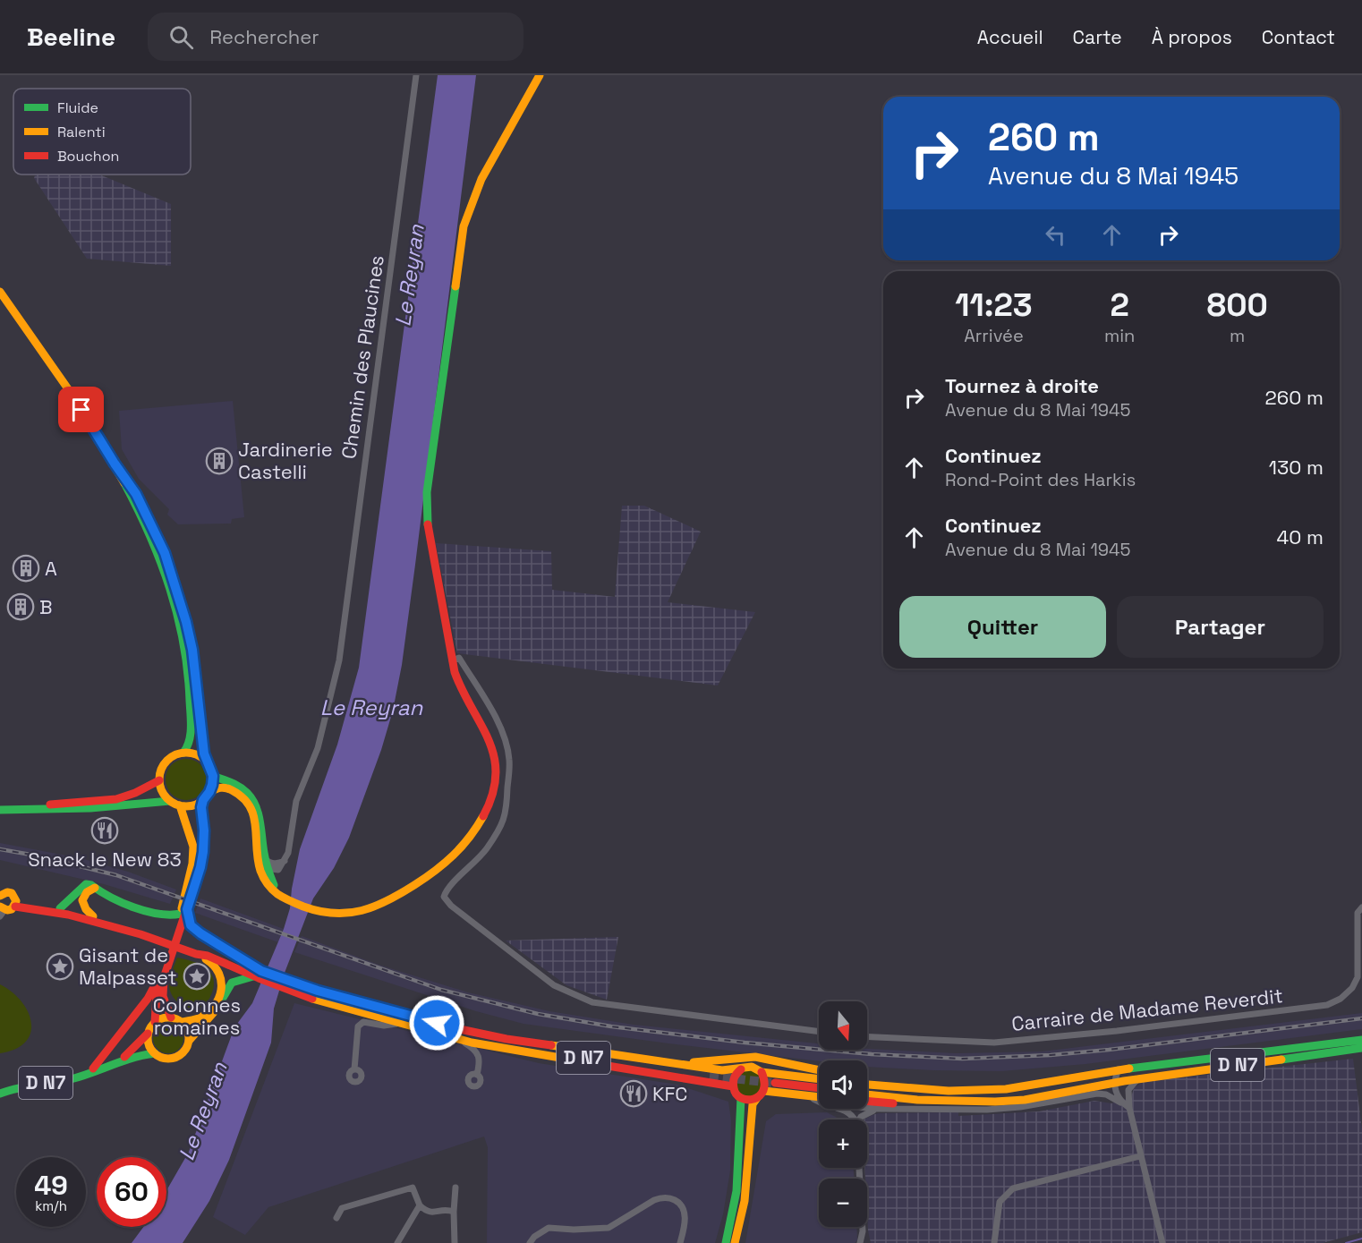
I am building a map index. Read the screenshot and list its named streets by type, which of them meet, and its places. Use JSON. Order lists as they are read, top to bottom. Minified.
{"streets":{"main road":["D N7"],"street":["Chemin des Plaucines","Carraire de Madame Reverdit"]},"water":["Le Reyran"],"places":{"building":["Jardinerie Castelli","A","B"],"restaurant":["Snack le New 83","KFC"],"place":["Gisant de Malpasset","Colonnes romaines"]},"legend":["Fluide","Ralenti","Bouchon"],"north":"bottom","page":{"header":"Beeline","search":"Rechercher","nav":["Accueil","Carte","À propos","Contact"],"turn":["260 m","Avenue du 8 Mai 1945"],"eta":["11:23","Arrivée","2","min","800","m"],"list":[{"name":"Tournez à droite","note":"Avenue du 8 Mai 1945","value":"260 m"},{"name":"Continuez","note":"Rond-Point des Harkis","value":"130 m"},{"name":"Continuez","note":"Avenue du 8 Mai 1945","value":"40 m"}],"buttons":["Quitter","Partager"],"map_buttons":["+","−"],"speed":"49 km/h","limit":"60"}}
